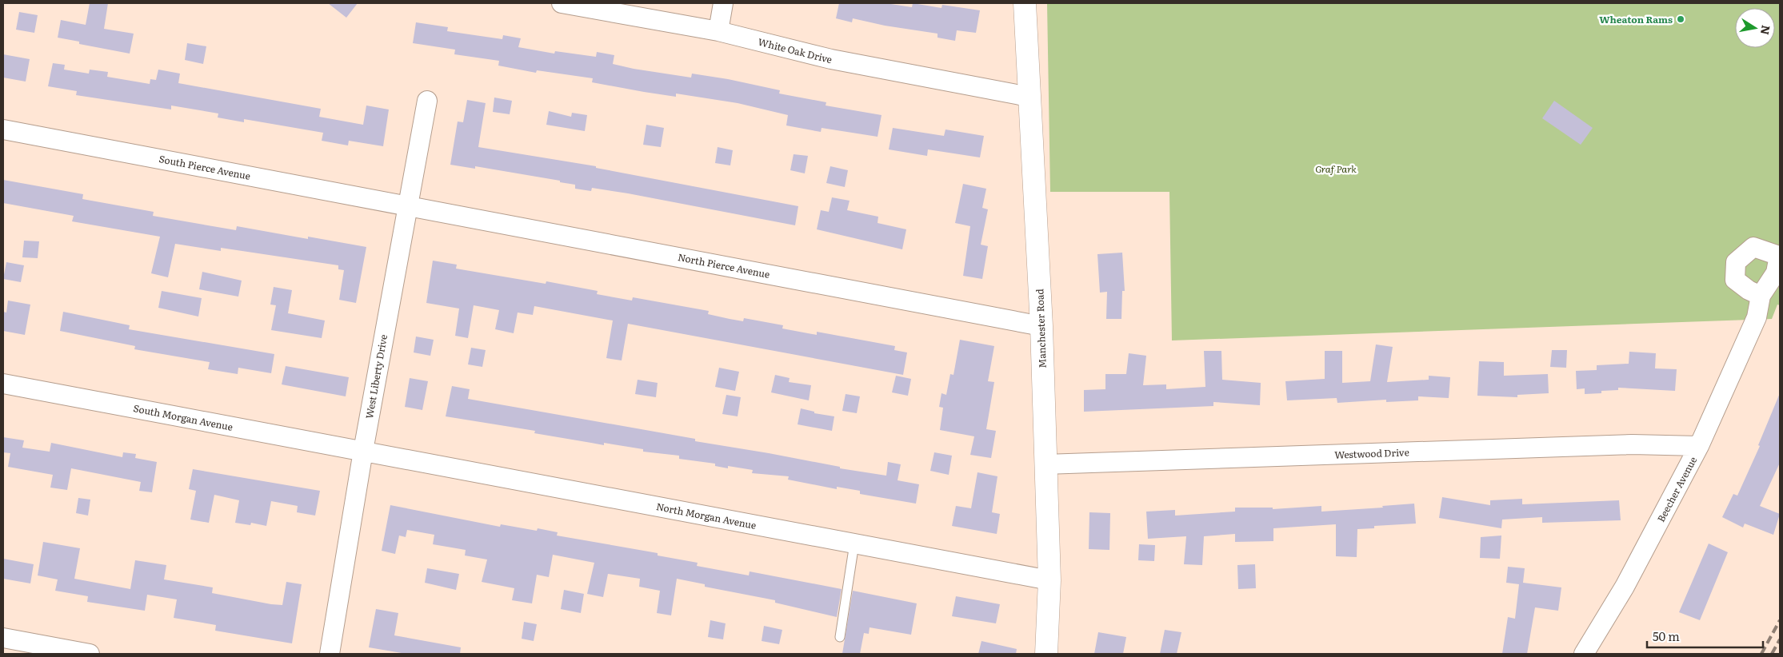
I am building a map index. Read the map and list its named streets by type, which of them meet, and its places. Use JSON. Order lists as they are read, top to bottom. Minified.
{"streets":{"street":["White Oak Drive","South Pierce Avenue","North Pierce Avenue","Manchester Road","West Liberty Drive","South Morgan Avenue","Westwood Drive","Beecher Avenue","North Morgan Avenue"]},"crossings":[["White Oak Drive","Manchester Road"],["South Pierce Avenue","North Pierce Avenue"],["South Pierce Avenue","West Liberty Drive"],["North Pierce Avenue","Manchester Road"],["North Pierce Avenue","West Liberty Drive"],["Manchester Road","Westwood Drive"],["Manchester Road","North Morgan Avenue"],["West Liberty Drive","South Morgan Avenue"],["West Liberty Drive","North Morgan Avenue"],["South Morgan Avenue","North Morgan Avenue"],["Westwood Drive","Beecher Avenue"]],"parks":["Graf Park"],"places":["Wheaton Rams"],"scale_bar":"50 m","north":"right"}
